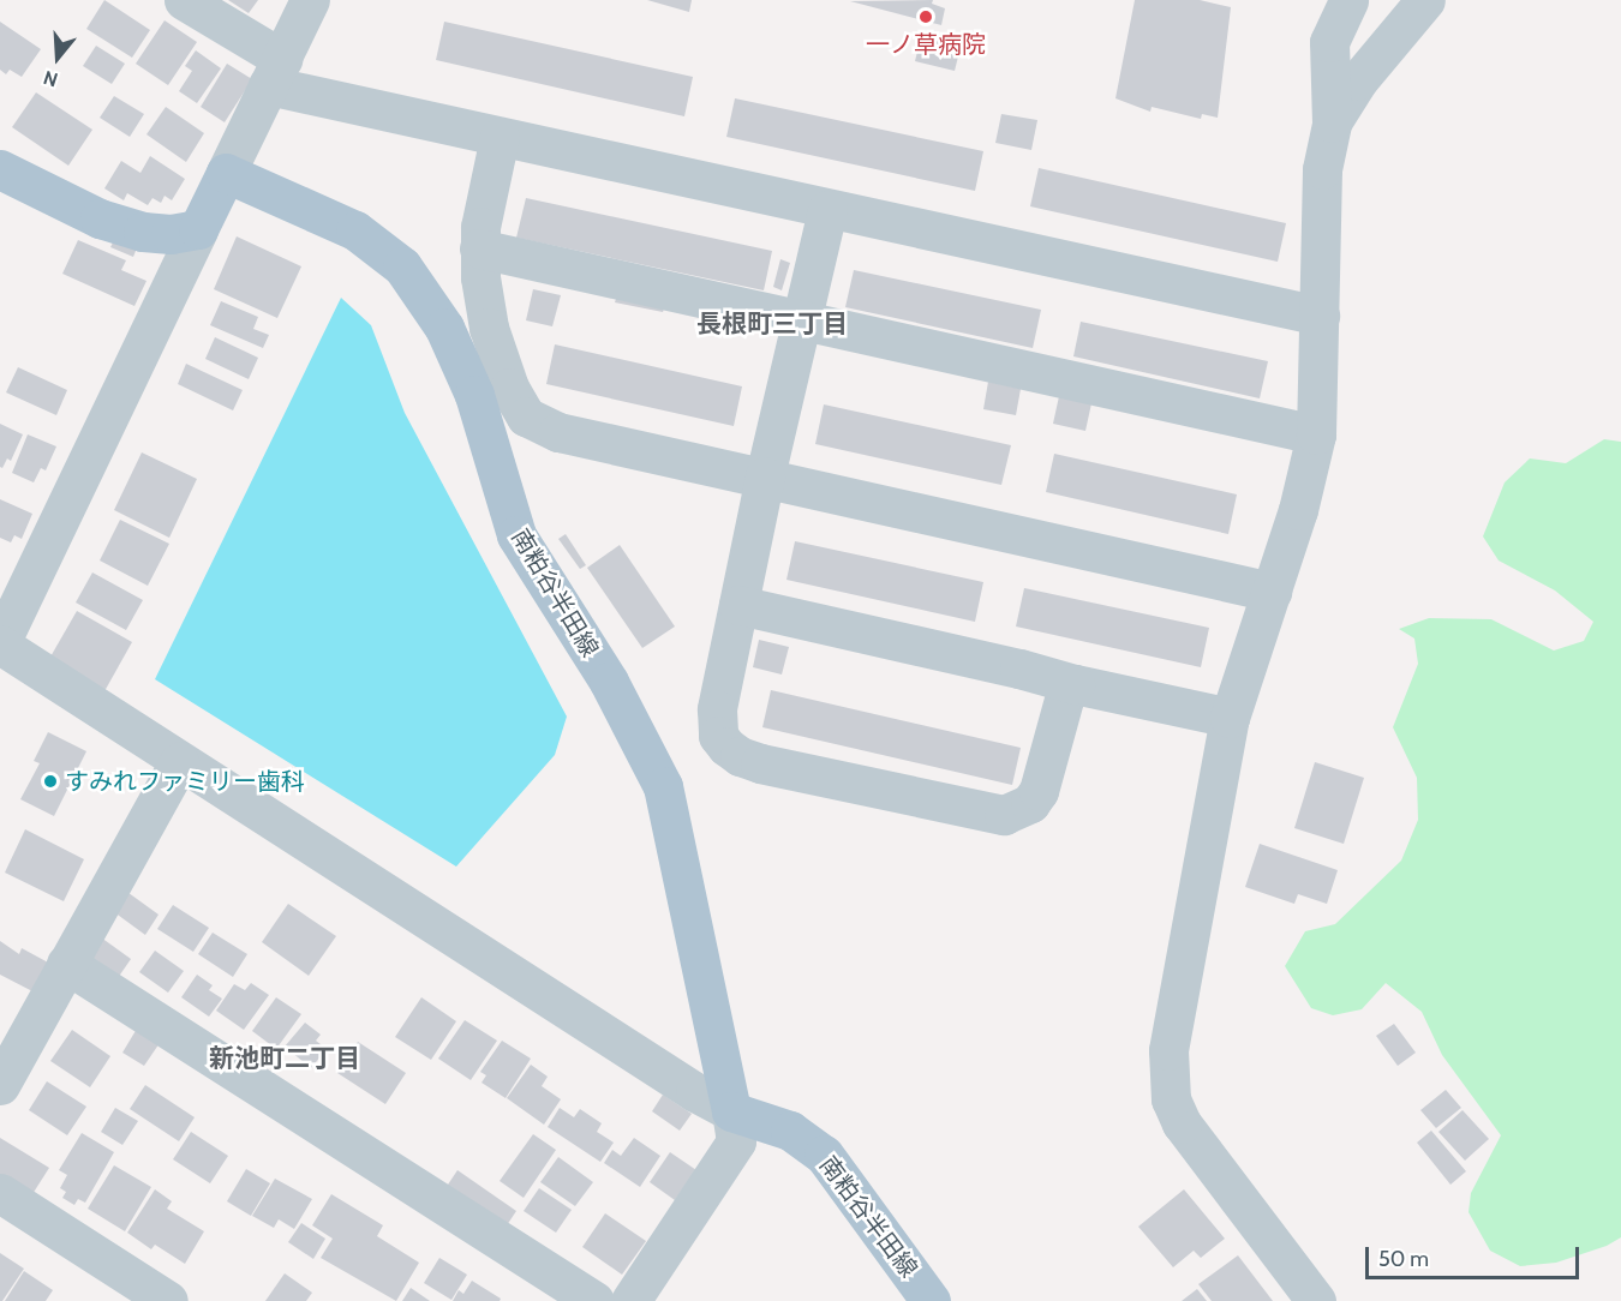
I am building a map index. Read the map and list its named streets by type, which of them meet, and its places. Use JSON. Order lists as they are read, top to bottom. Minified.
{"streets":{"main road":["南粕谷半田線"]},"districts":["長根町三丁目","新池町二丁目"],"places":["一ノ草病院","すみれファミリー歯科"],"scale_bar":"50 m","north":"bottom"}
